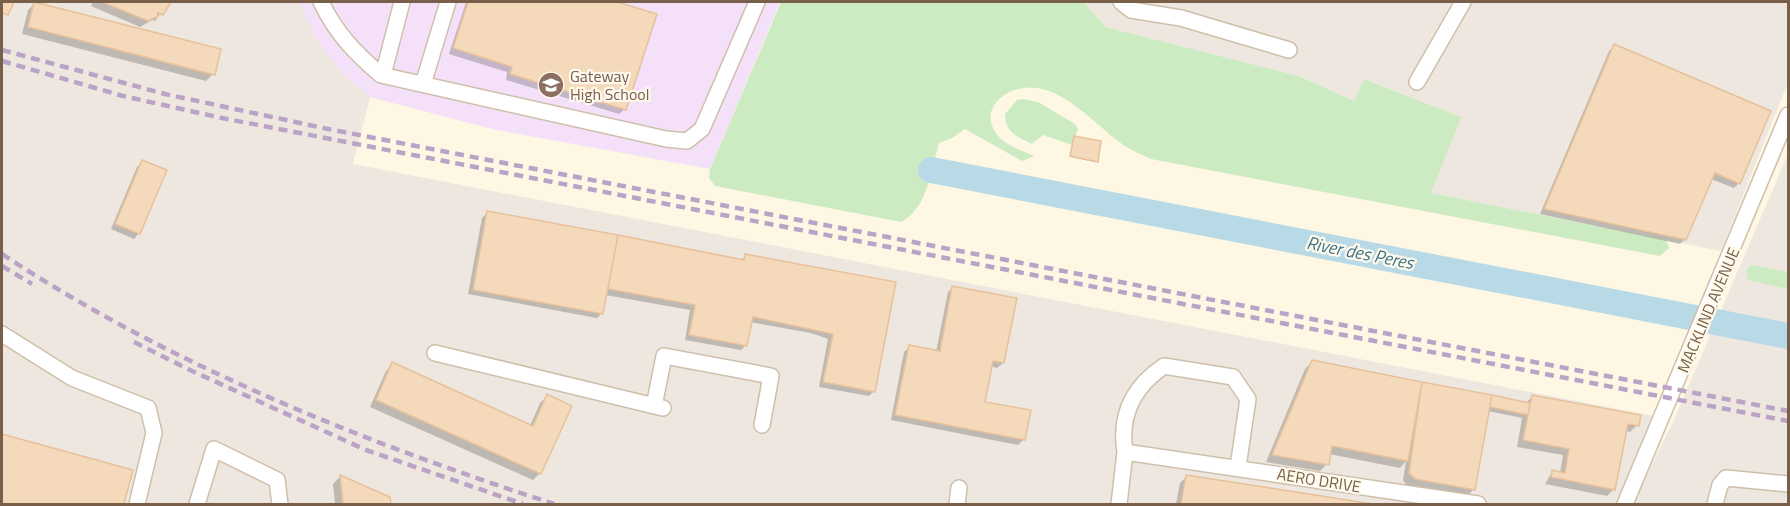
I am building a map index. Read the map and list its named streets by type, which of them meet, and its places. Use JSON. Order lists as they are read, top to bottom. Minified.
{"streets":{"street":["MACKLIND AVENUE","AERO DRIVE"]},"water":["River des Peres"],"places":{"school or university":["Gateway High School"]}}
